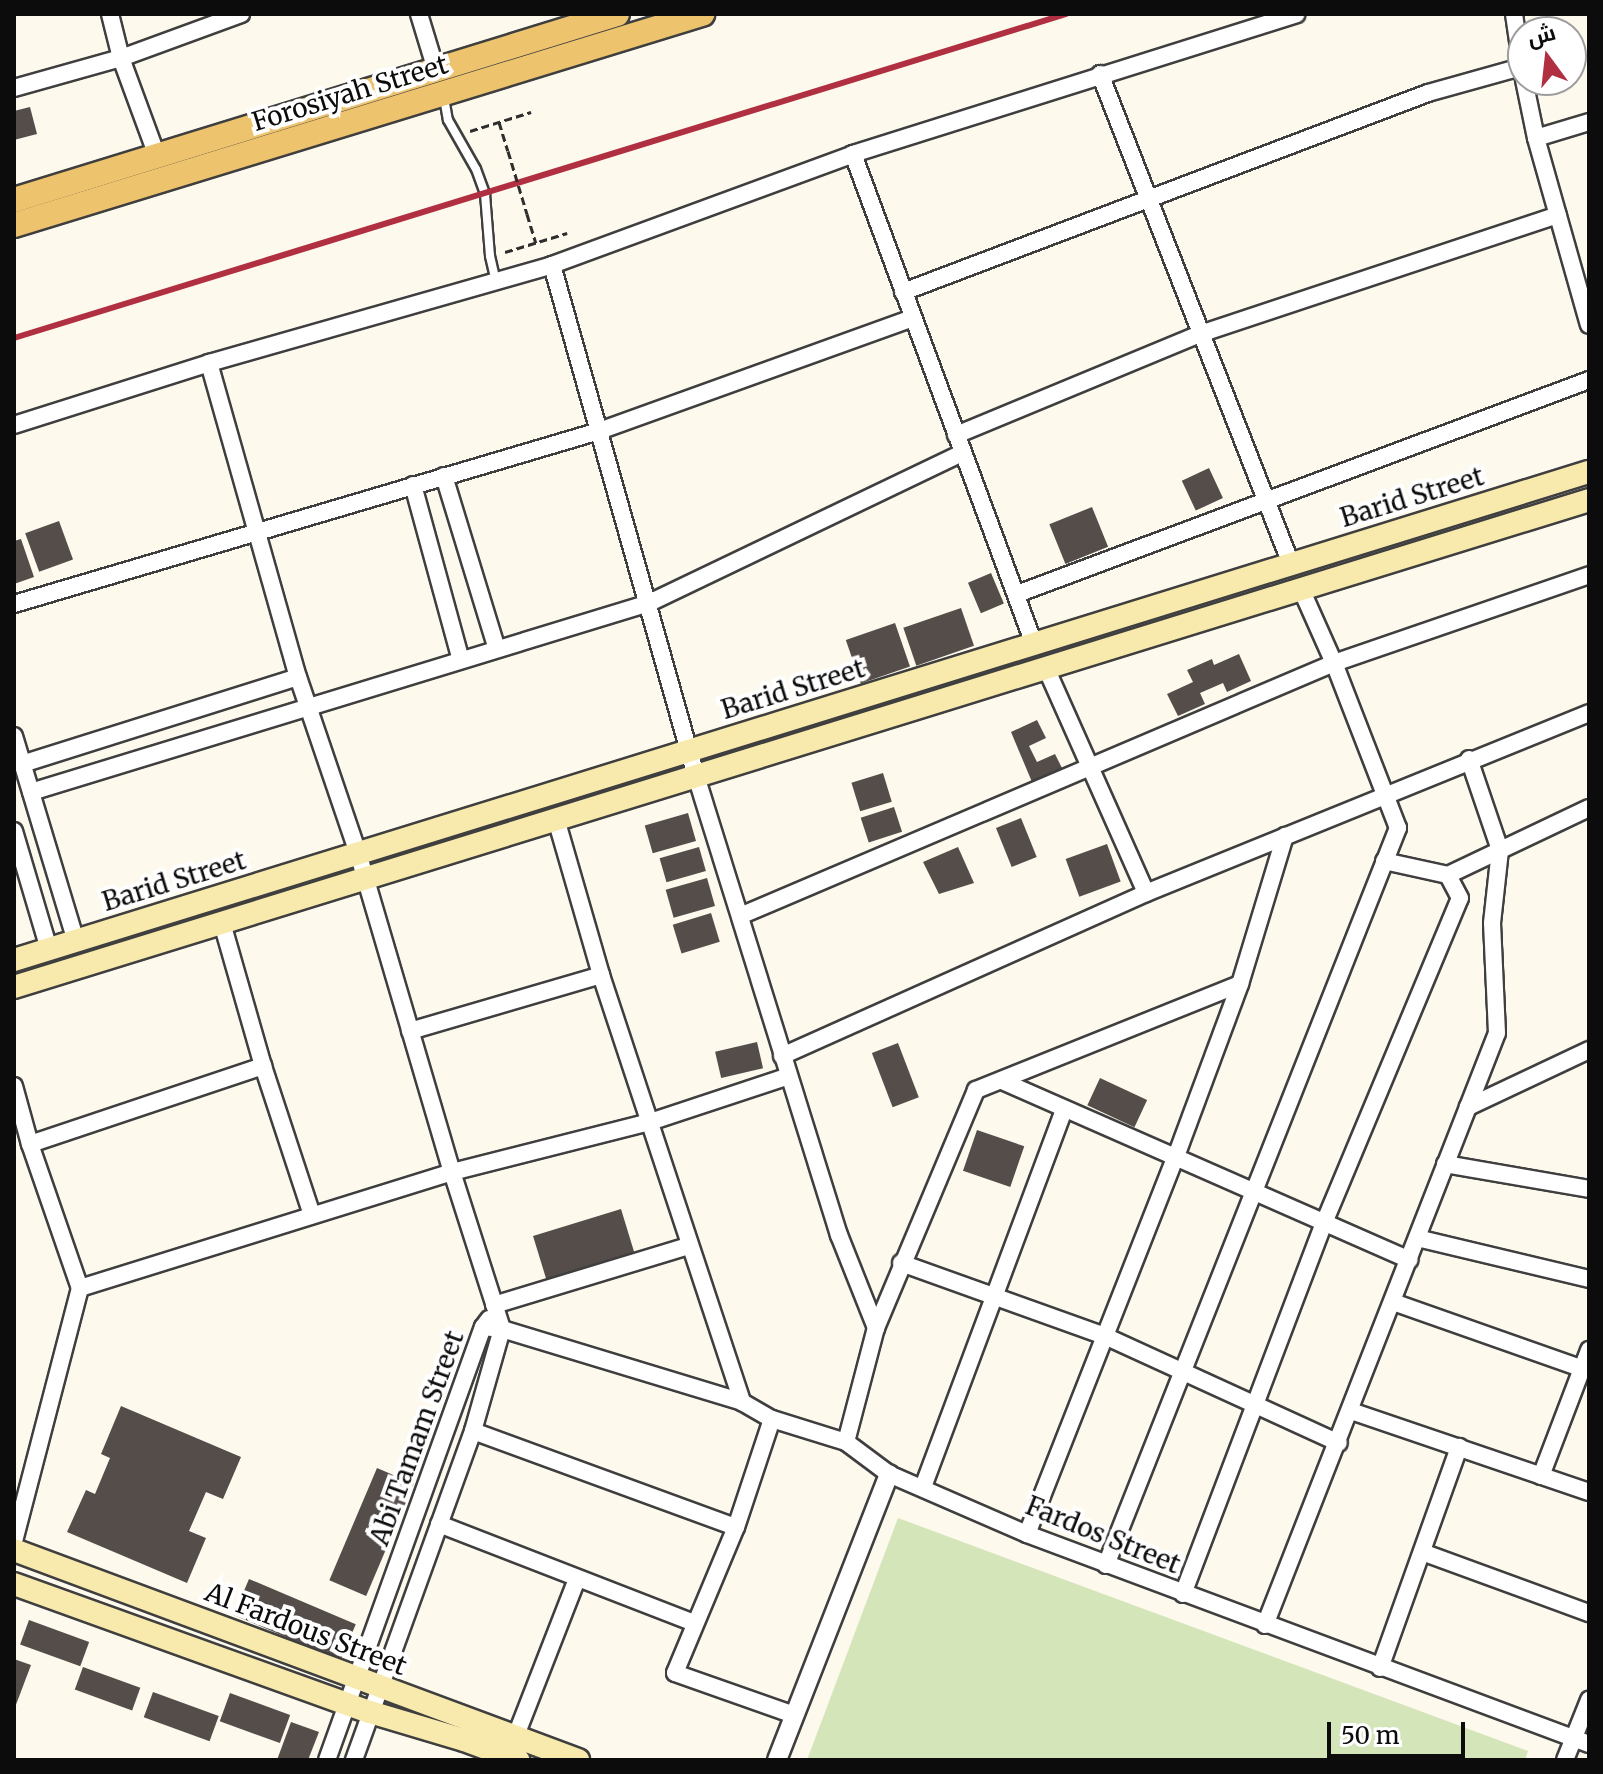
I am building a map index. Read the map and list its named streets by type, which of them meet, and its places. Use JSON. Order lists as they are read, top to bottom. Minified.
{"streets":{"main road":["Forosiyah Street","Barid Street","Al Fardous Street"],"street":["Abi Tamam Street","Fardos Street"]},"crossings":[["Abi Tamam Street","Fardos Street"],["Abi Tamam Street","Al Fardous Street"]],"scale_bar":"50 m","north":"top"}
